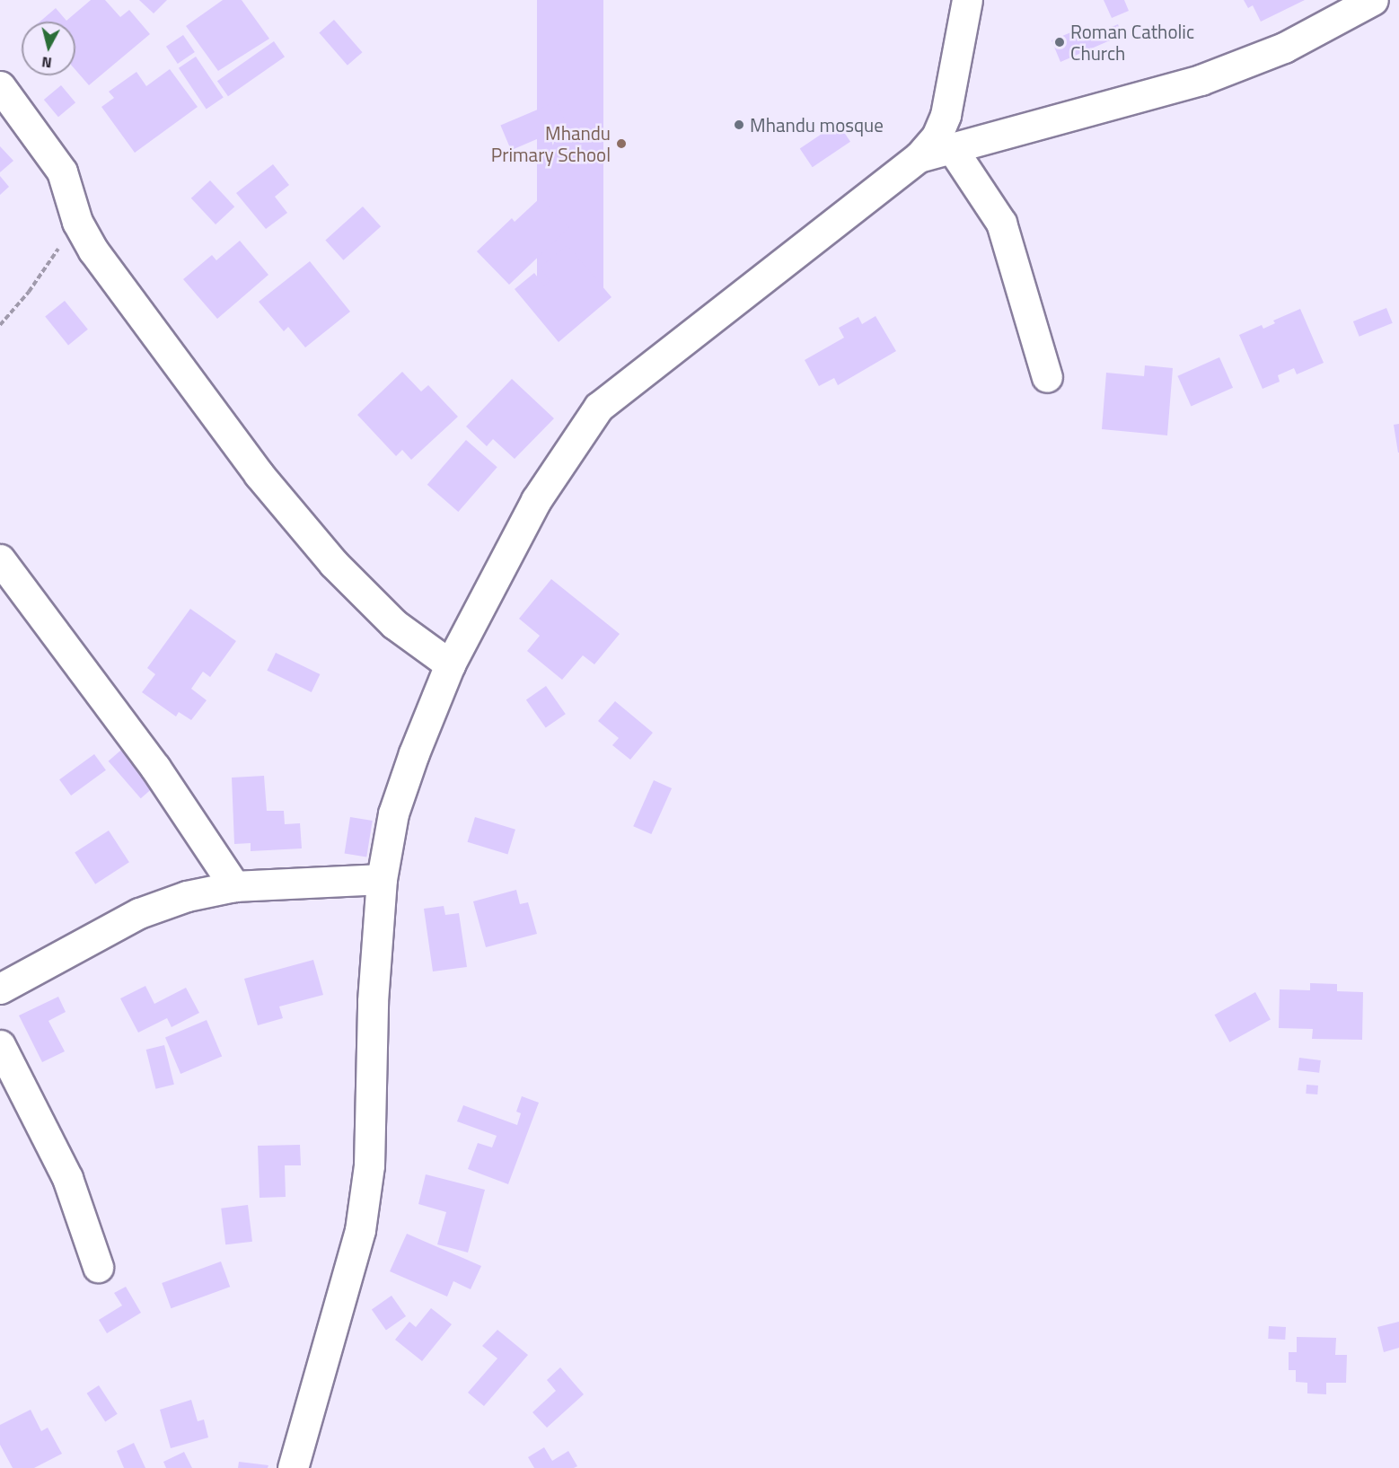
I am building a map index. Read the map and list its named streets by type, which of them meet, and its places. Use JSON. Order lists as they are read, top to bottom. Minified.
{"places":["Roman Catholic Church","Mhandu mosque","Mhandu Primary School"],"north":"bottom"}
